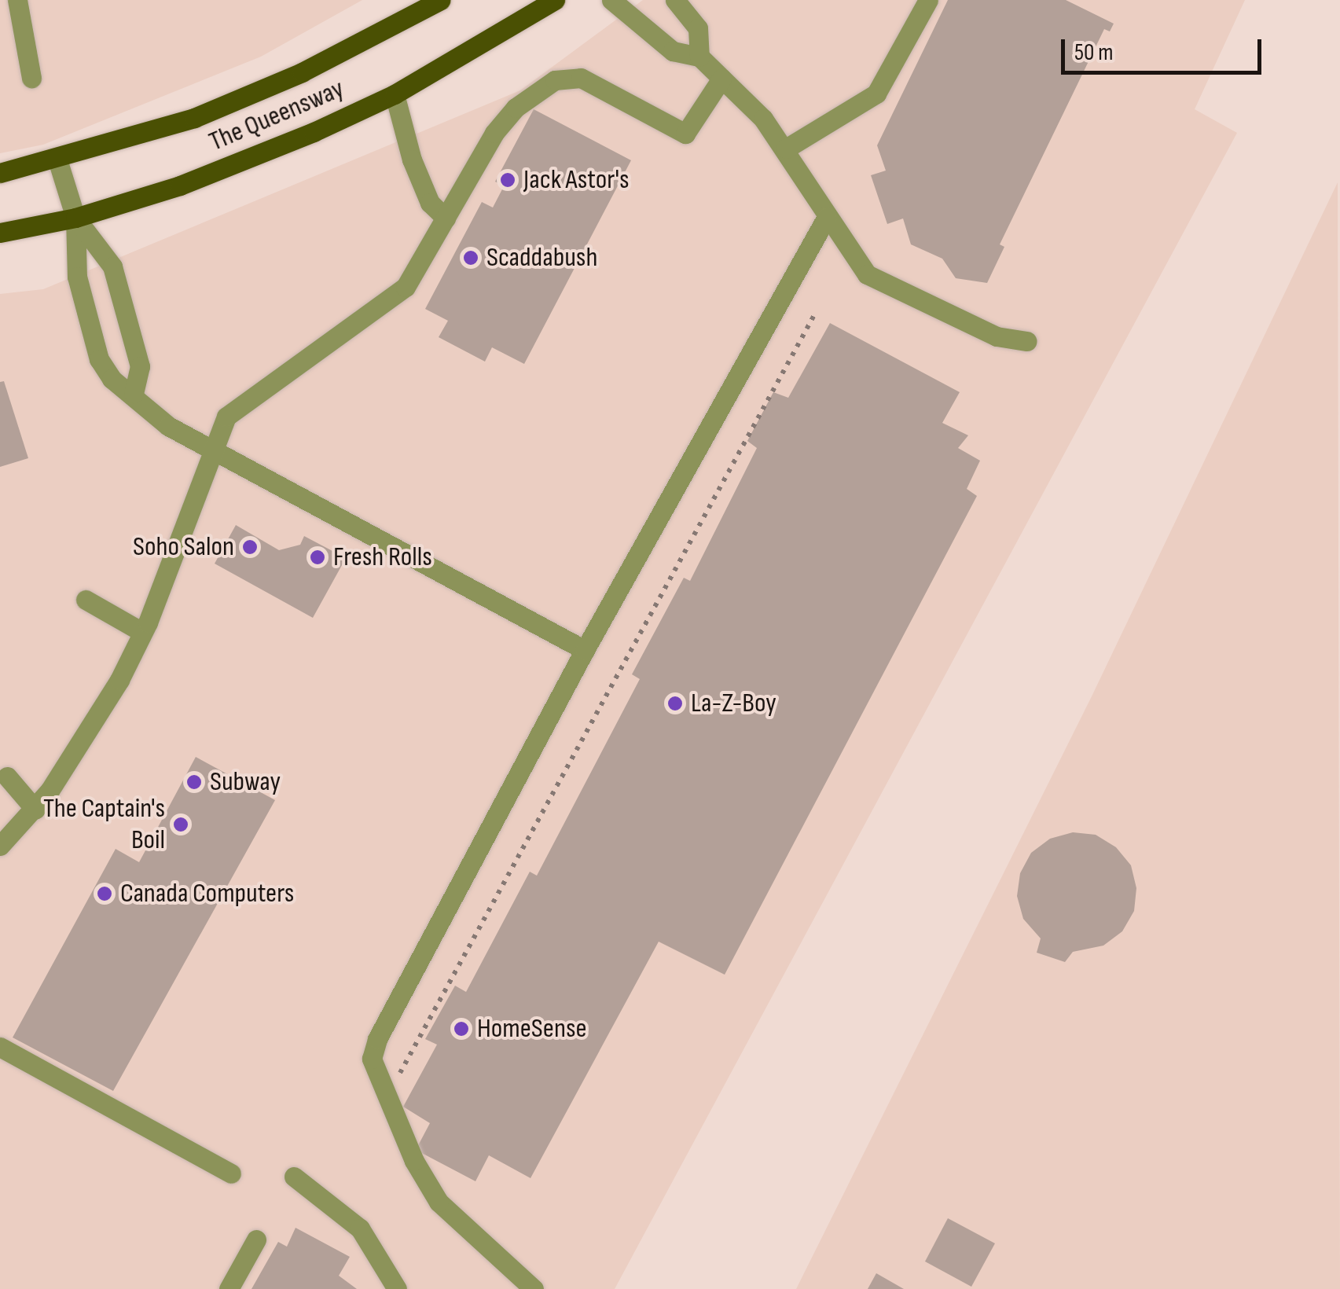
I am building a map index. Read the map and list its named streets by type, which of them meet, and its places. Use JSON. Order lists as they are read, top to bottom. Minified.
{"streets":{"main road":["The Queensway"]},"places":["Jack Astor's","Scaddabush","Soho Salon","Fresh Rolls","La-Z-Boy","Subway","The Captain's Boil","Canada Computers","HomeSense"],"scale_bar":"50 m"}
